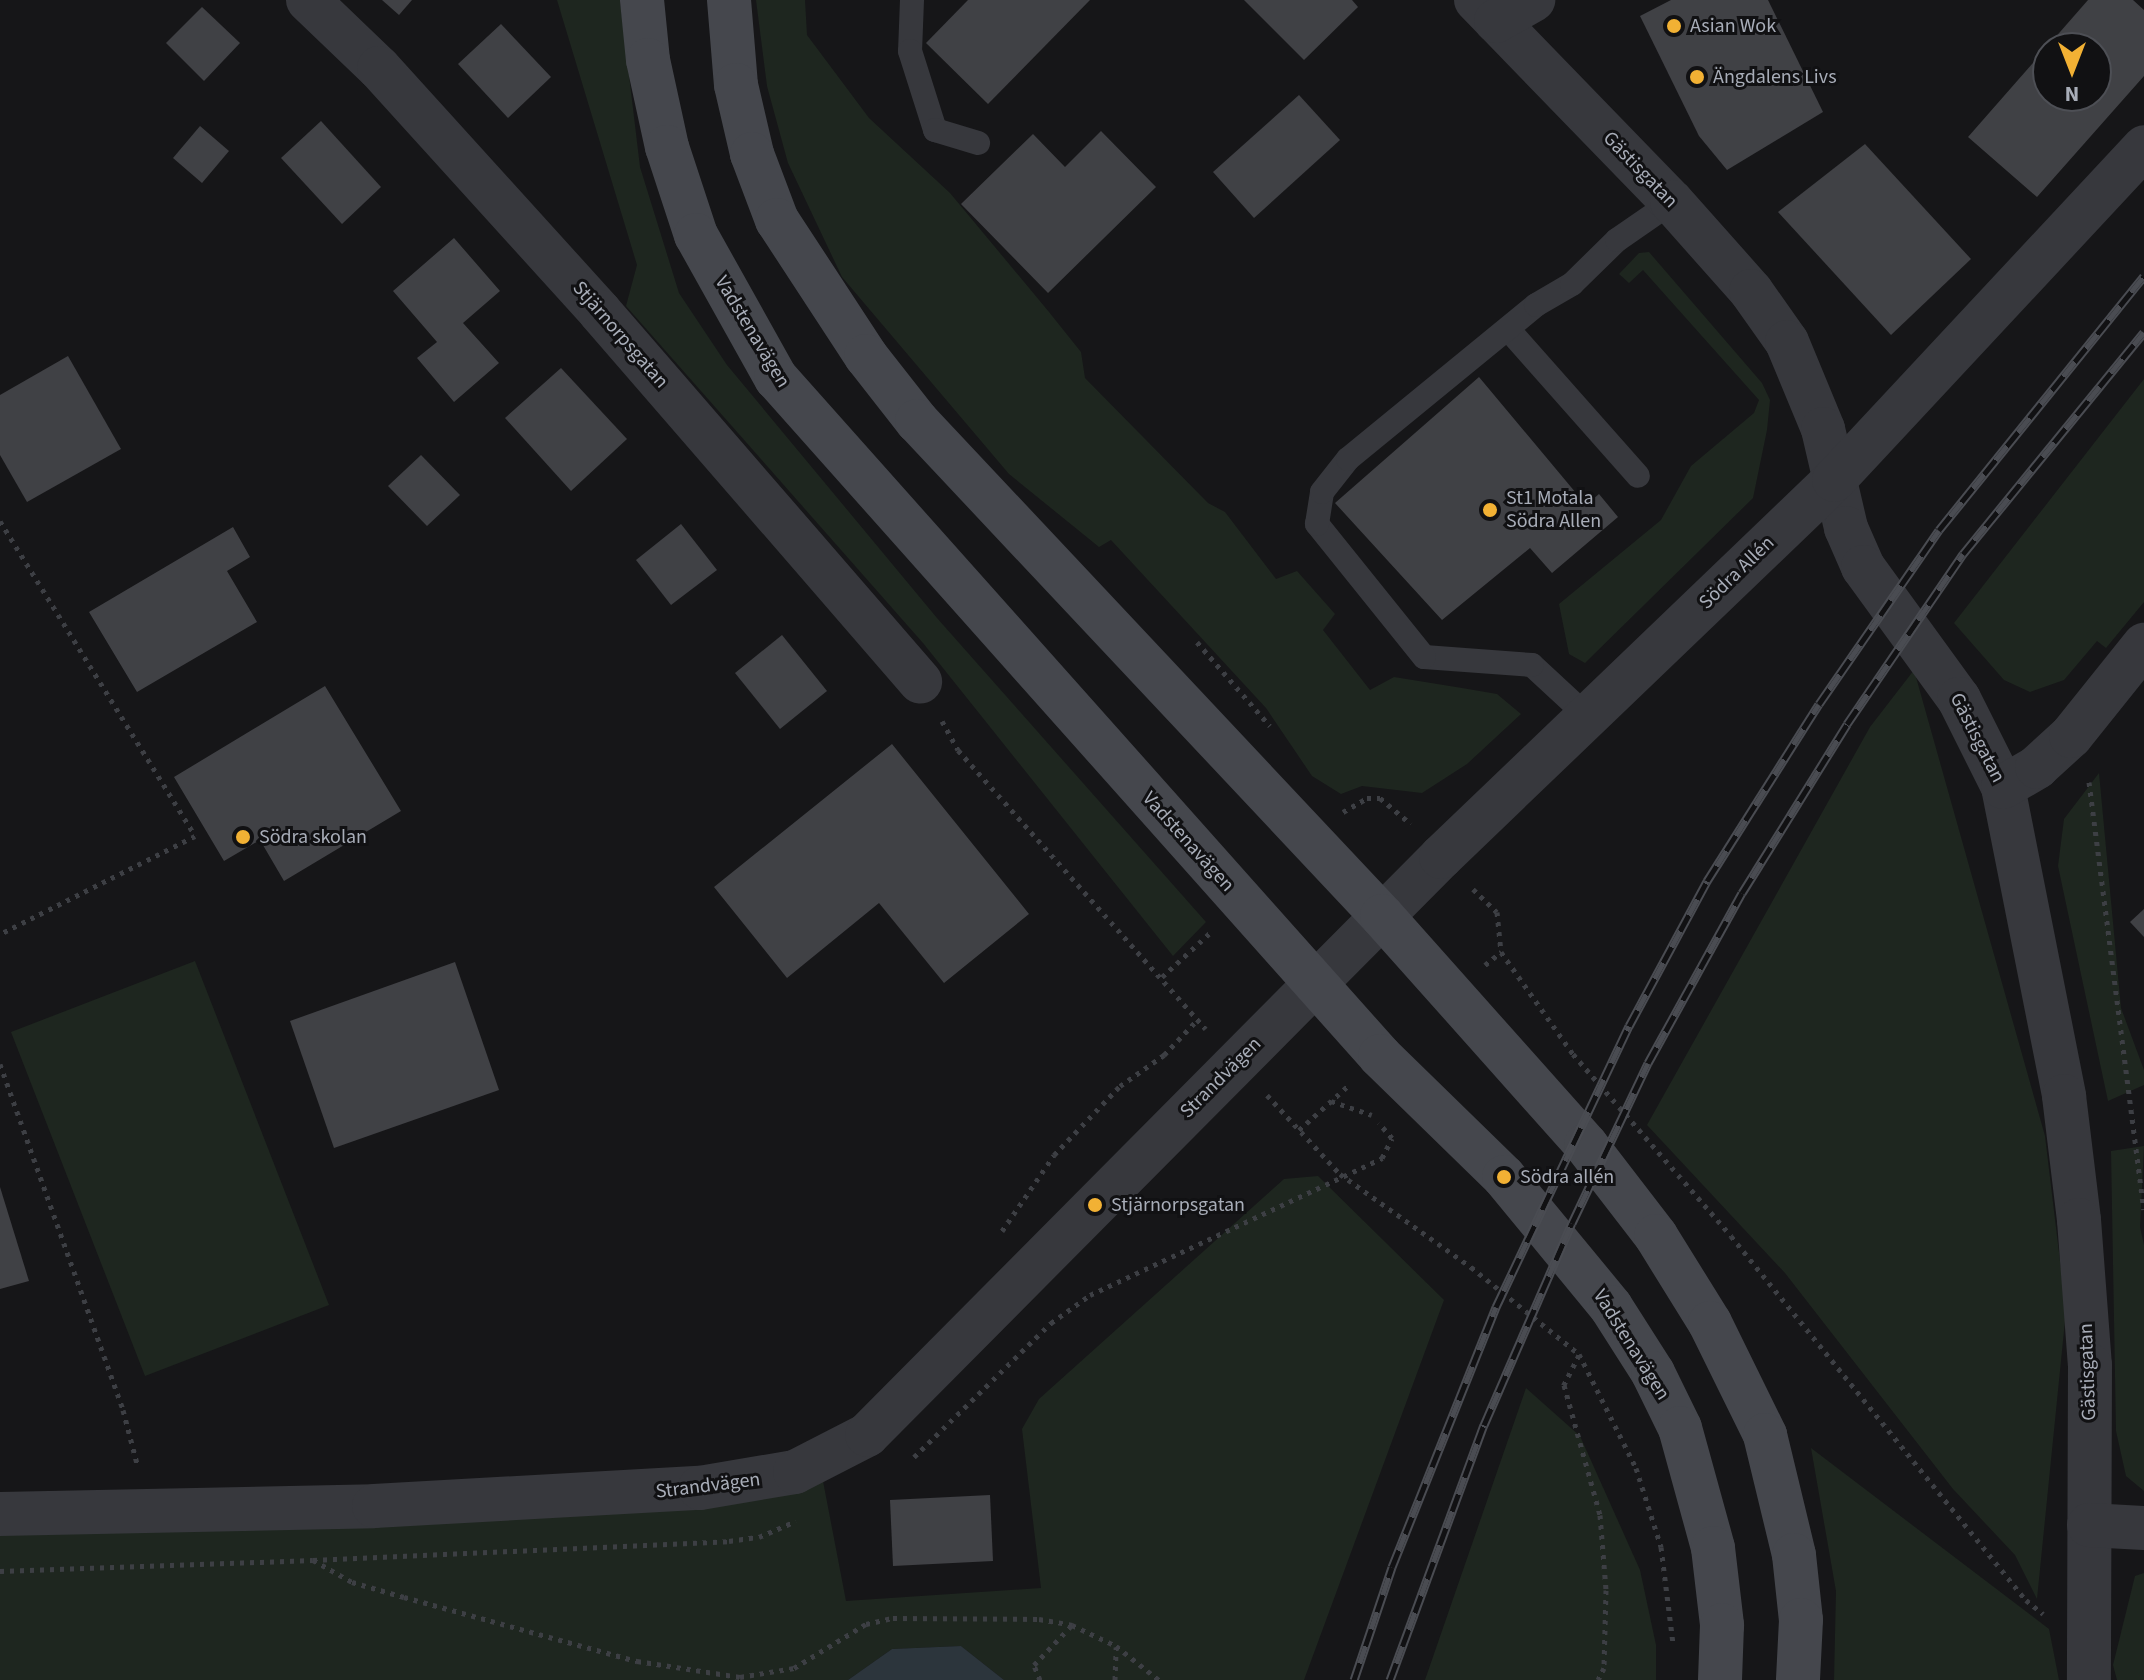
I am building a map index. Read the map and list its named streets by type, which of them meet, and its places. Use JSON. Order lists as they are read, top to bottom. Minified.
{"streets":{"main road":["Vadstenavägen"],"street":["Gästisgatan","Stjärnorpsgatan","Södra Allén","Strandvägen"]},"crossings":[["Gästisgatan","Södra Allén"],["Vadstenavägen","Södra Allén"],["Vadstenavägen","Strandvägen"],["Södra Allén","Strandvägen"]],"places":["Asian Wok","Ängdalens Livs","St1 Motala Södra Allen","Södra skolan","Södra allén","Stjärnorpsgatan"],"north":"bottom"}
